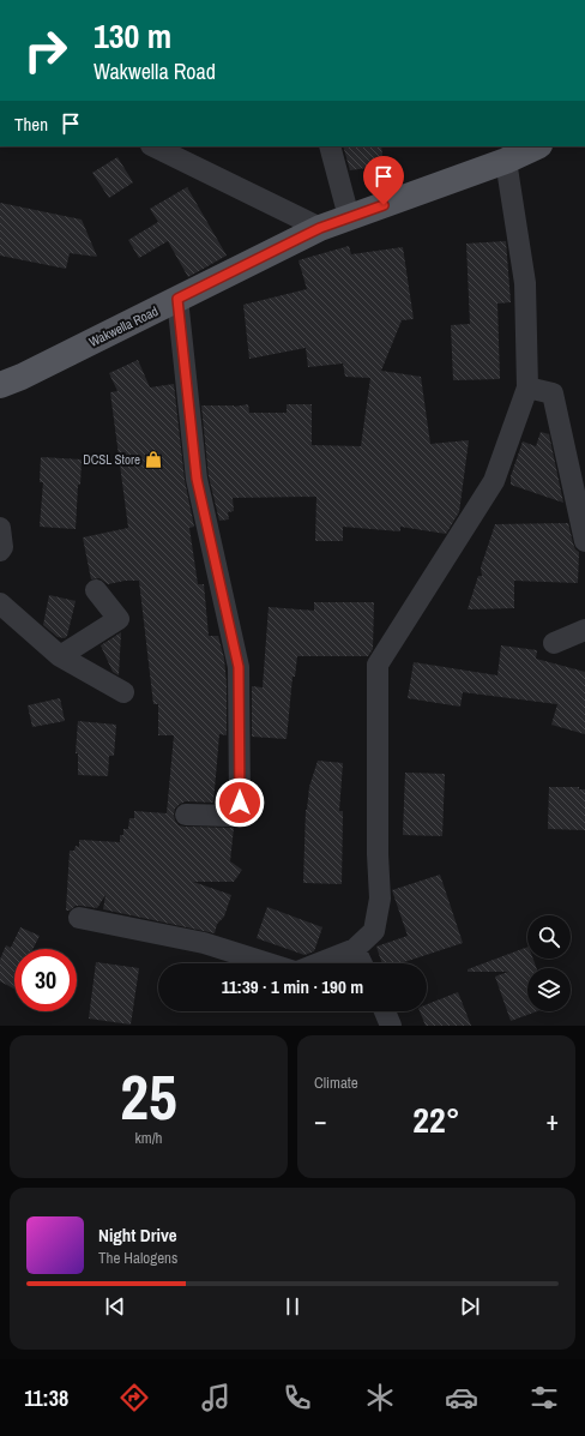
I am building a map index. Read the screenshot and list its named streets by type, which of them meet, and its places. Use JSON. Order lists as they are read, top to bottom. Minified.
{"streets":{"main road":["Wakwella Road"]},"places":{"shop":["DCSL Store"]},"page":{"turn":["130 m","Wakwella Road"],"then":"Then","limit":"30","trip":"11:39 · 1 min · 190 m","tile":[["25","km/h"],"Climate"],"heat":["−","22°","+"],"song":["Night Drive","The Halogens"],"tabs":"11:38"}}
